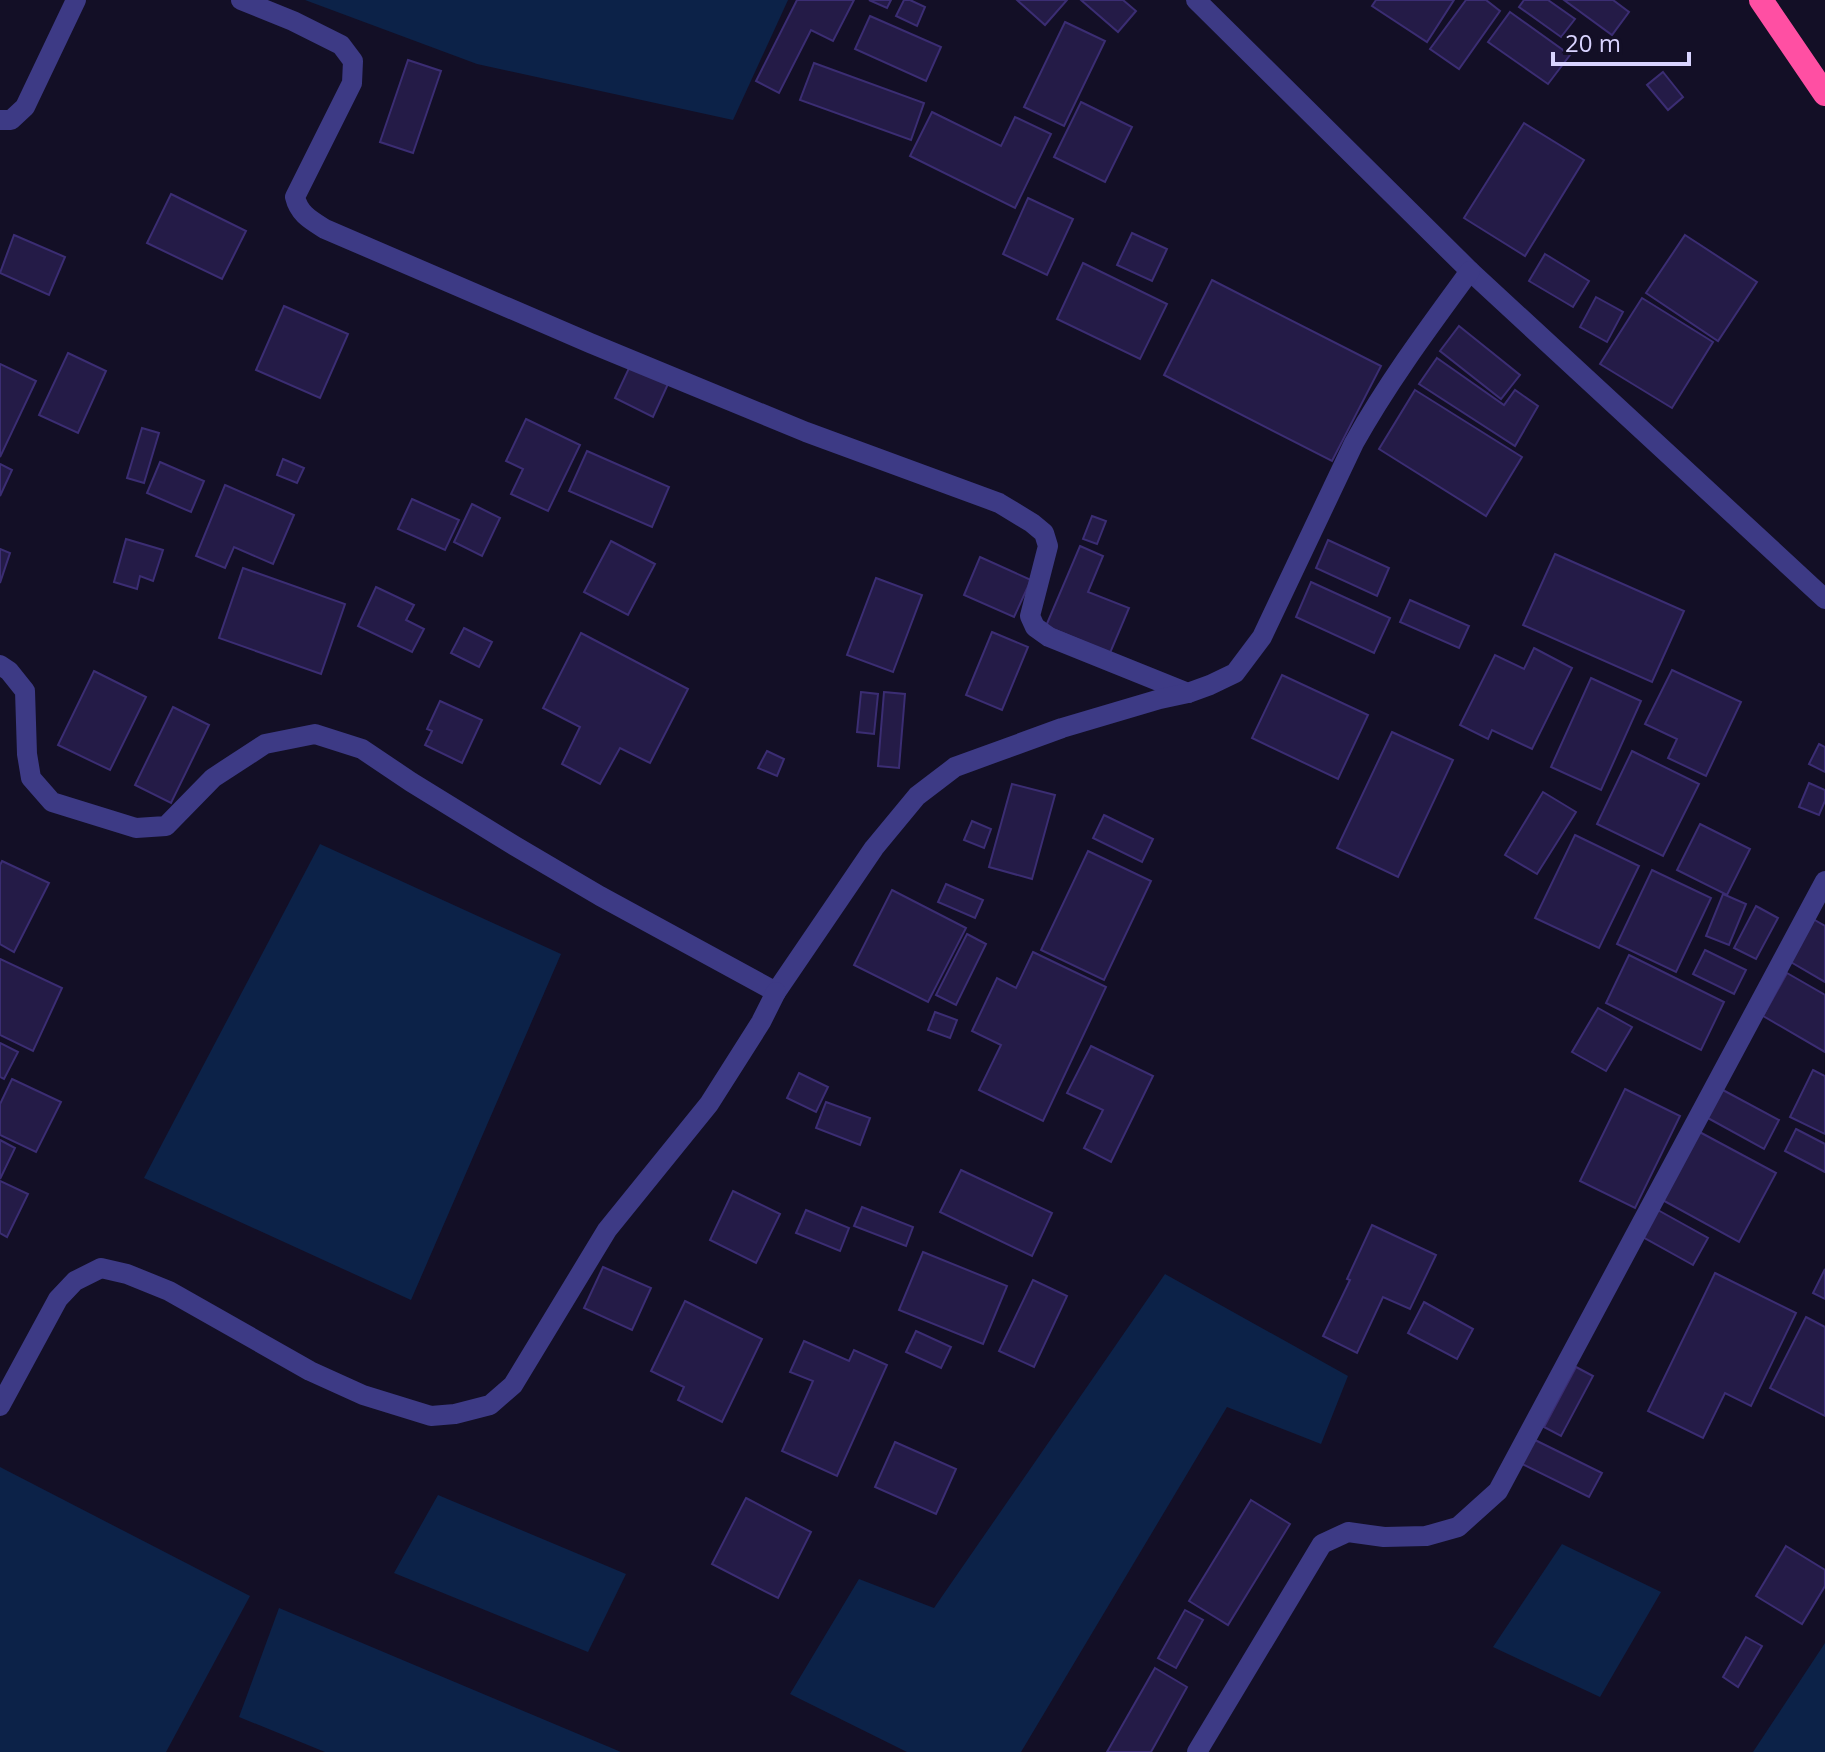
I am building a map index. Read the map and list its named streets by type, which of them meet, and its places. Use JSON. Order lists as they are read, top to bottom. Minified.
{"scale_bar":"20 m"}
